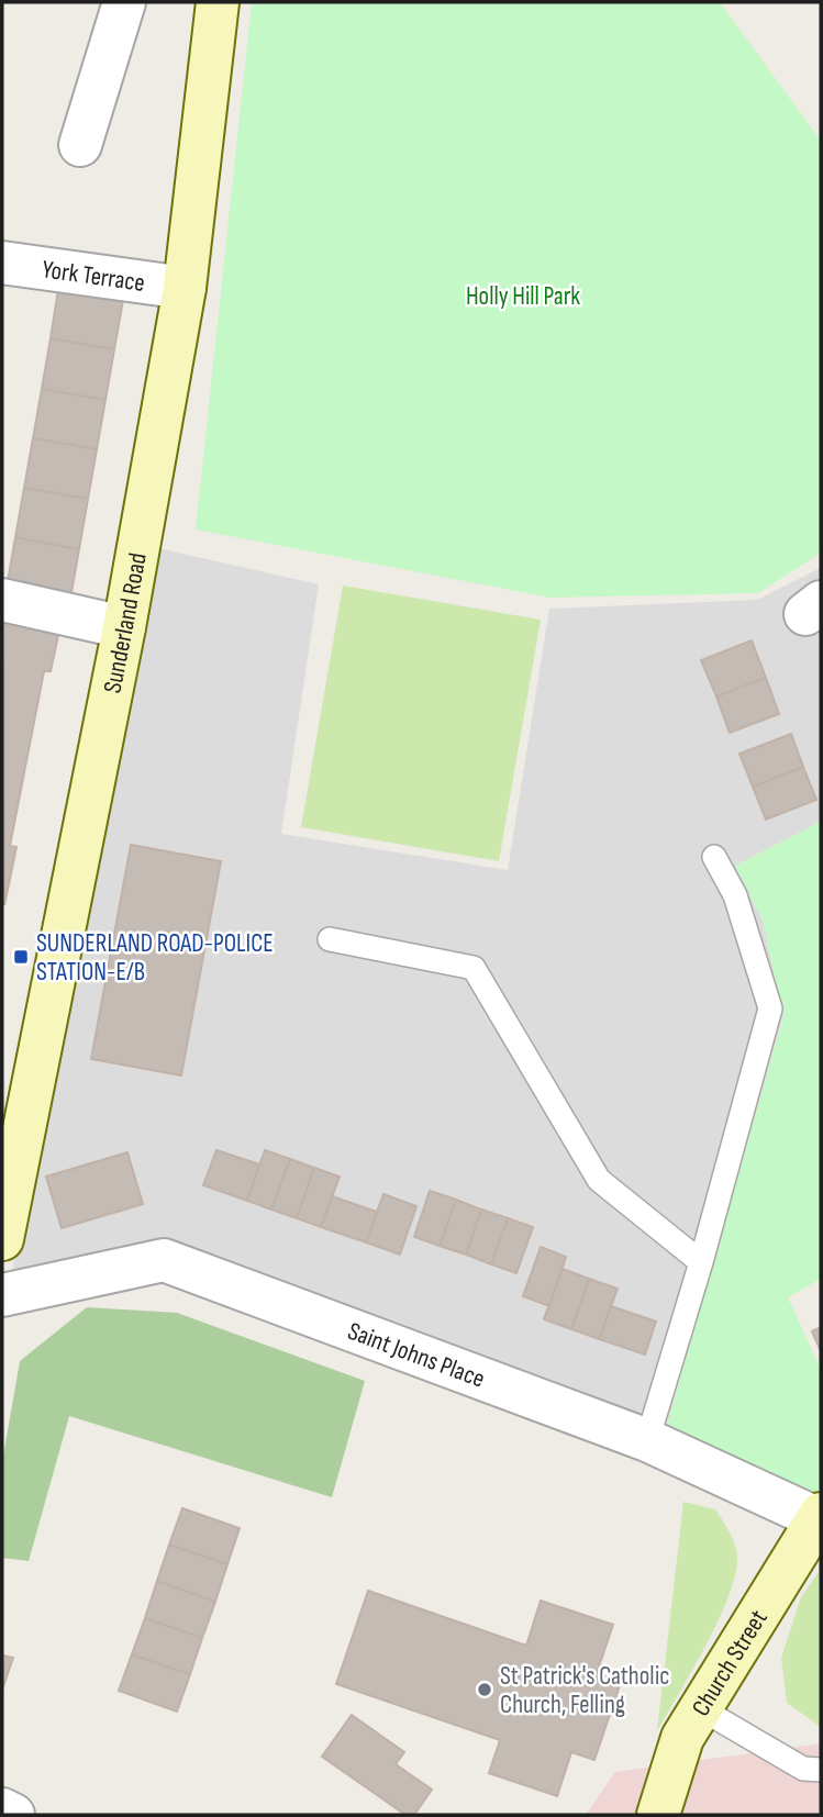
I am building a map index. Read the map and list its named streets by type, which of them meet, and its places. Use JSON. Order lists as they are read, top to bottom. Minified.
{"streets":{"main road":["Sunderland Road","Church Street"],"street":["York Terrace","Saint Johns Place"]},"crossings":[["York Terrace","Sunderland Road"],["Saint Johns Place","Church Street"]],"parks":["Holly Hill Park"],"places":{"transit":["SUNDERLAND ROAD-POLICE STATION-E/B"],"other":["St Patrick's Catholic Church, Felling"]}}
